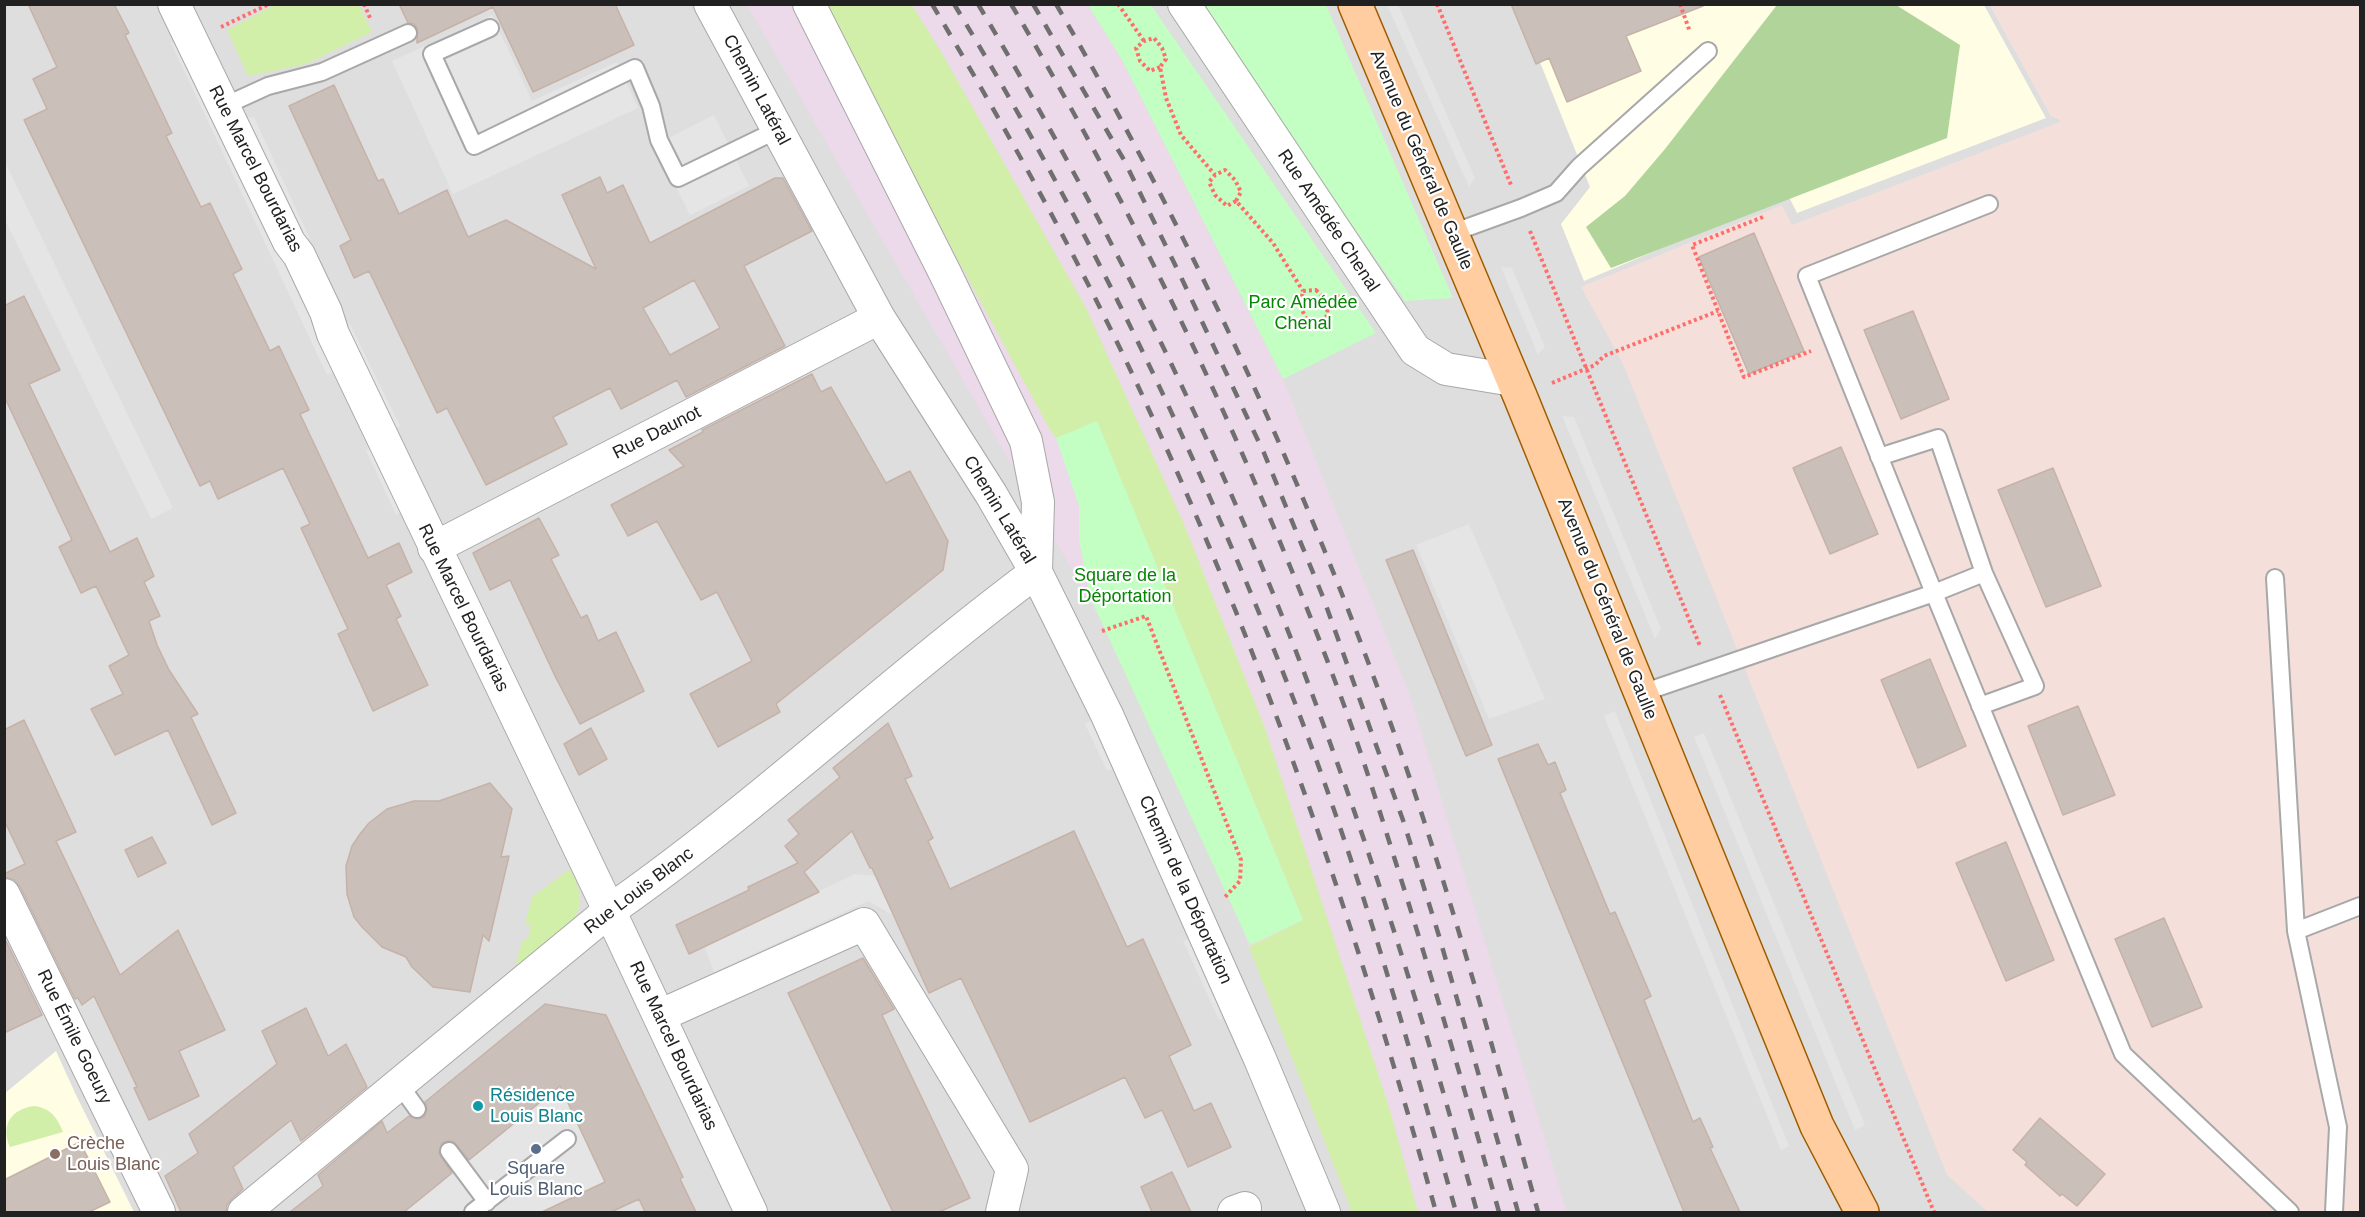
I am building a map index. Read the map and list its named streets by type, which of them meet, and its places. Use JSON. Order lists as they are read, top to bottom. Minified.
{"streets":{"main road":["Avenue du Général de Gaulle"],"street":["Chemin Latéral","Rue Marcel Bourdarias","Rue Amédée Chenal","Rue Daunot","Chemin de la Déportation","Rue Louis Blanc","Rue Émile Goeury"]},"crossings":[["Chemin Latéral","Rue Daunot"],["Chemin Latéral","Chemin de la Déportation"],["Chemin Latéral","Rue Louis Blanc"],["Avenue du Général de Gaulle","Rue Amédée Chenal"],["Rue Marcel Bourdarias","Rue Daunot"],["Rue Marcel Bourdarias","Rue Louis Blanc"],["Chemin de la Déportation","Rue Louis Blanc"]],"parks":["Parc Amédée Chenal","Square de la Déportation"],"places":["Résidence Louis Blanc","Square Louis Blanc","Crèche Louis Blanc"]}
